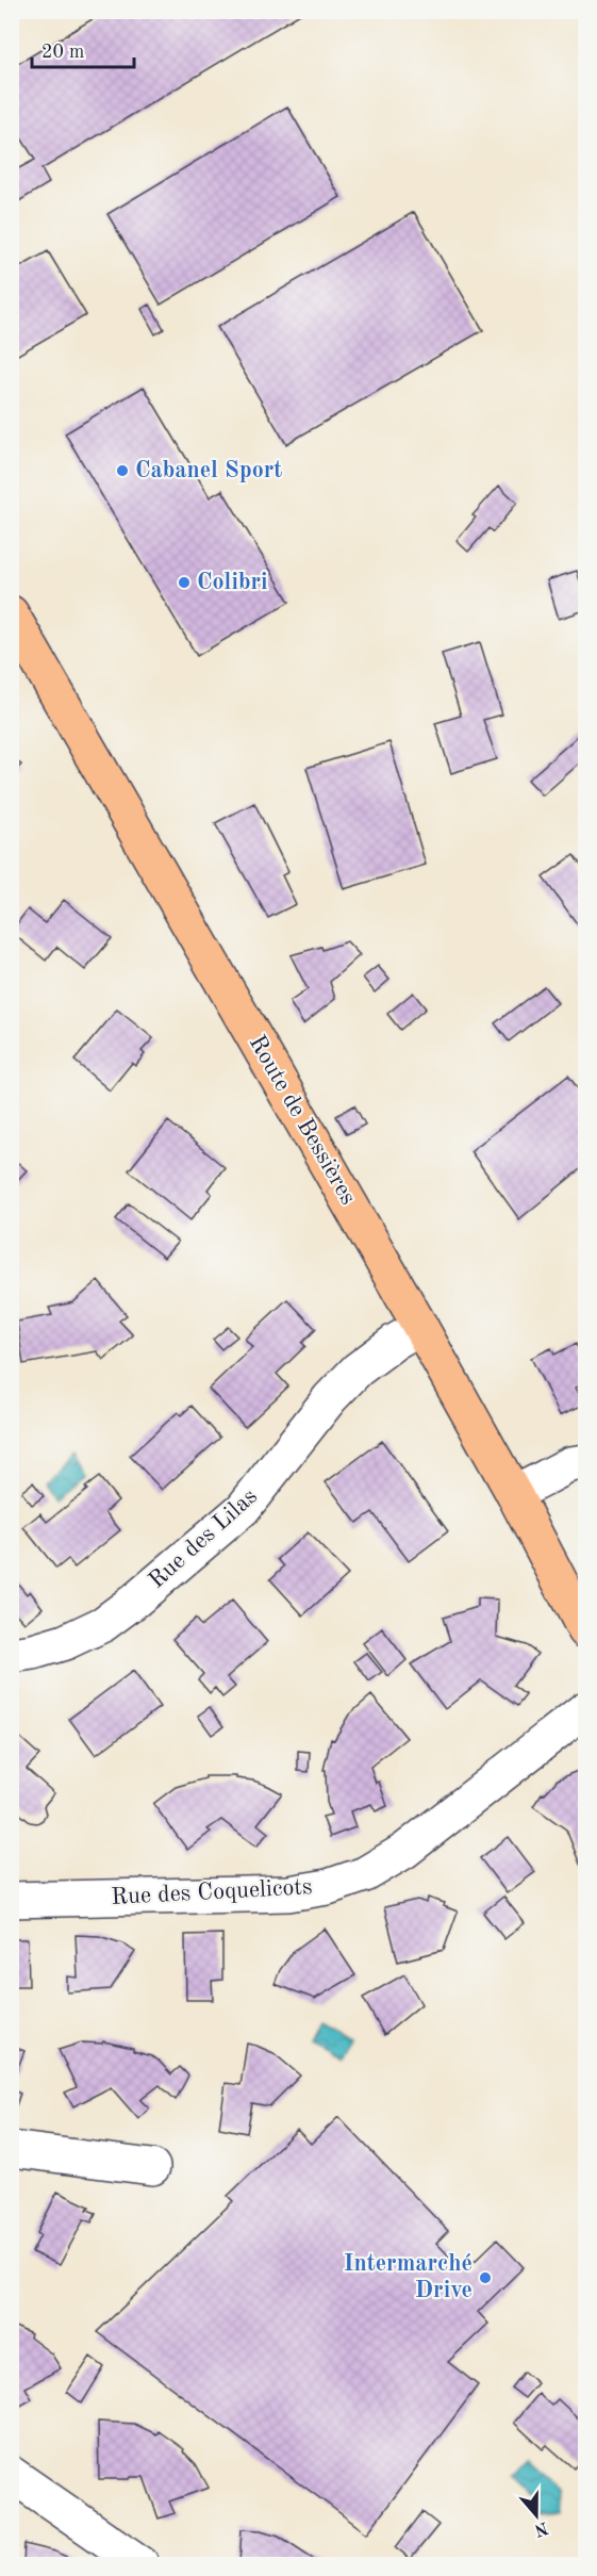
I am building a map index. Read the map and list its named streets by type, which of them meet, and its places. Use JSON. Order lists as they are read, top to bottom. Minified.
{"streets":{"main road":["Route de Bessières"],"street":["Rue des Lilas","Rue des Coquelicots"]},"crossings":[["Route de Bessières","Rue des Lilas"]],"places":["Cabanel Sport","Colibri","Intermarché Drive"],"scale_bar":"20 m","north":"bottom"}
